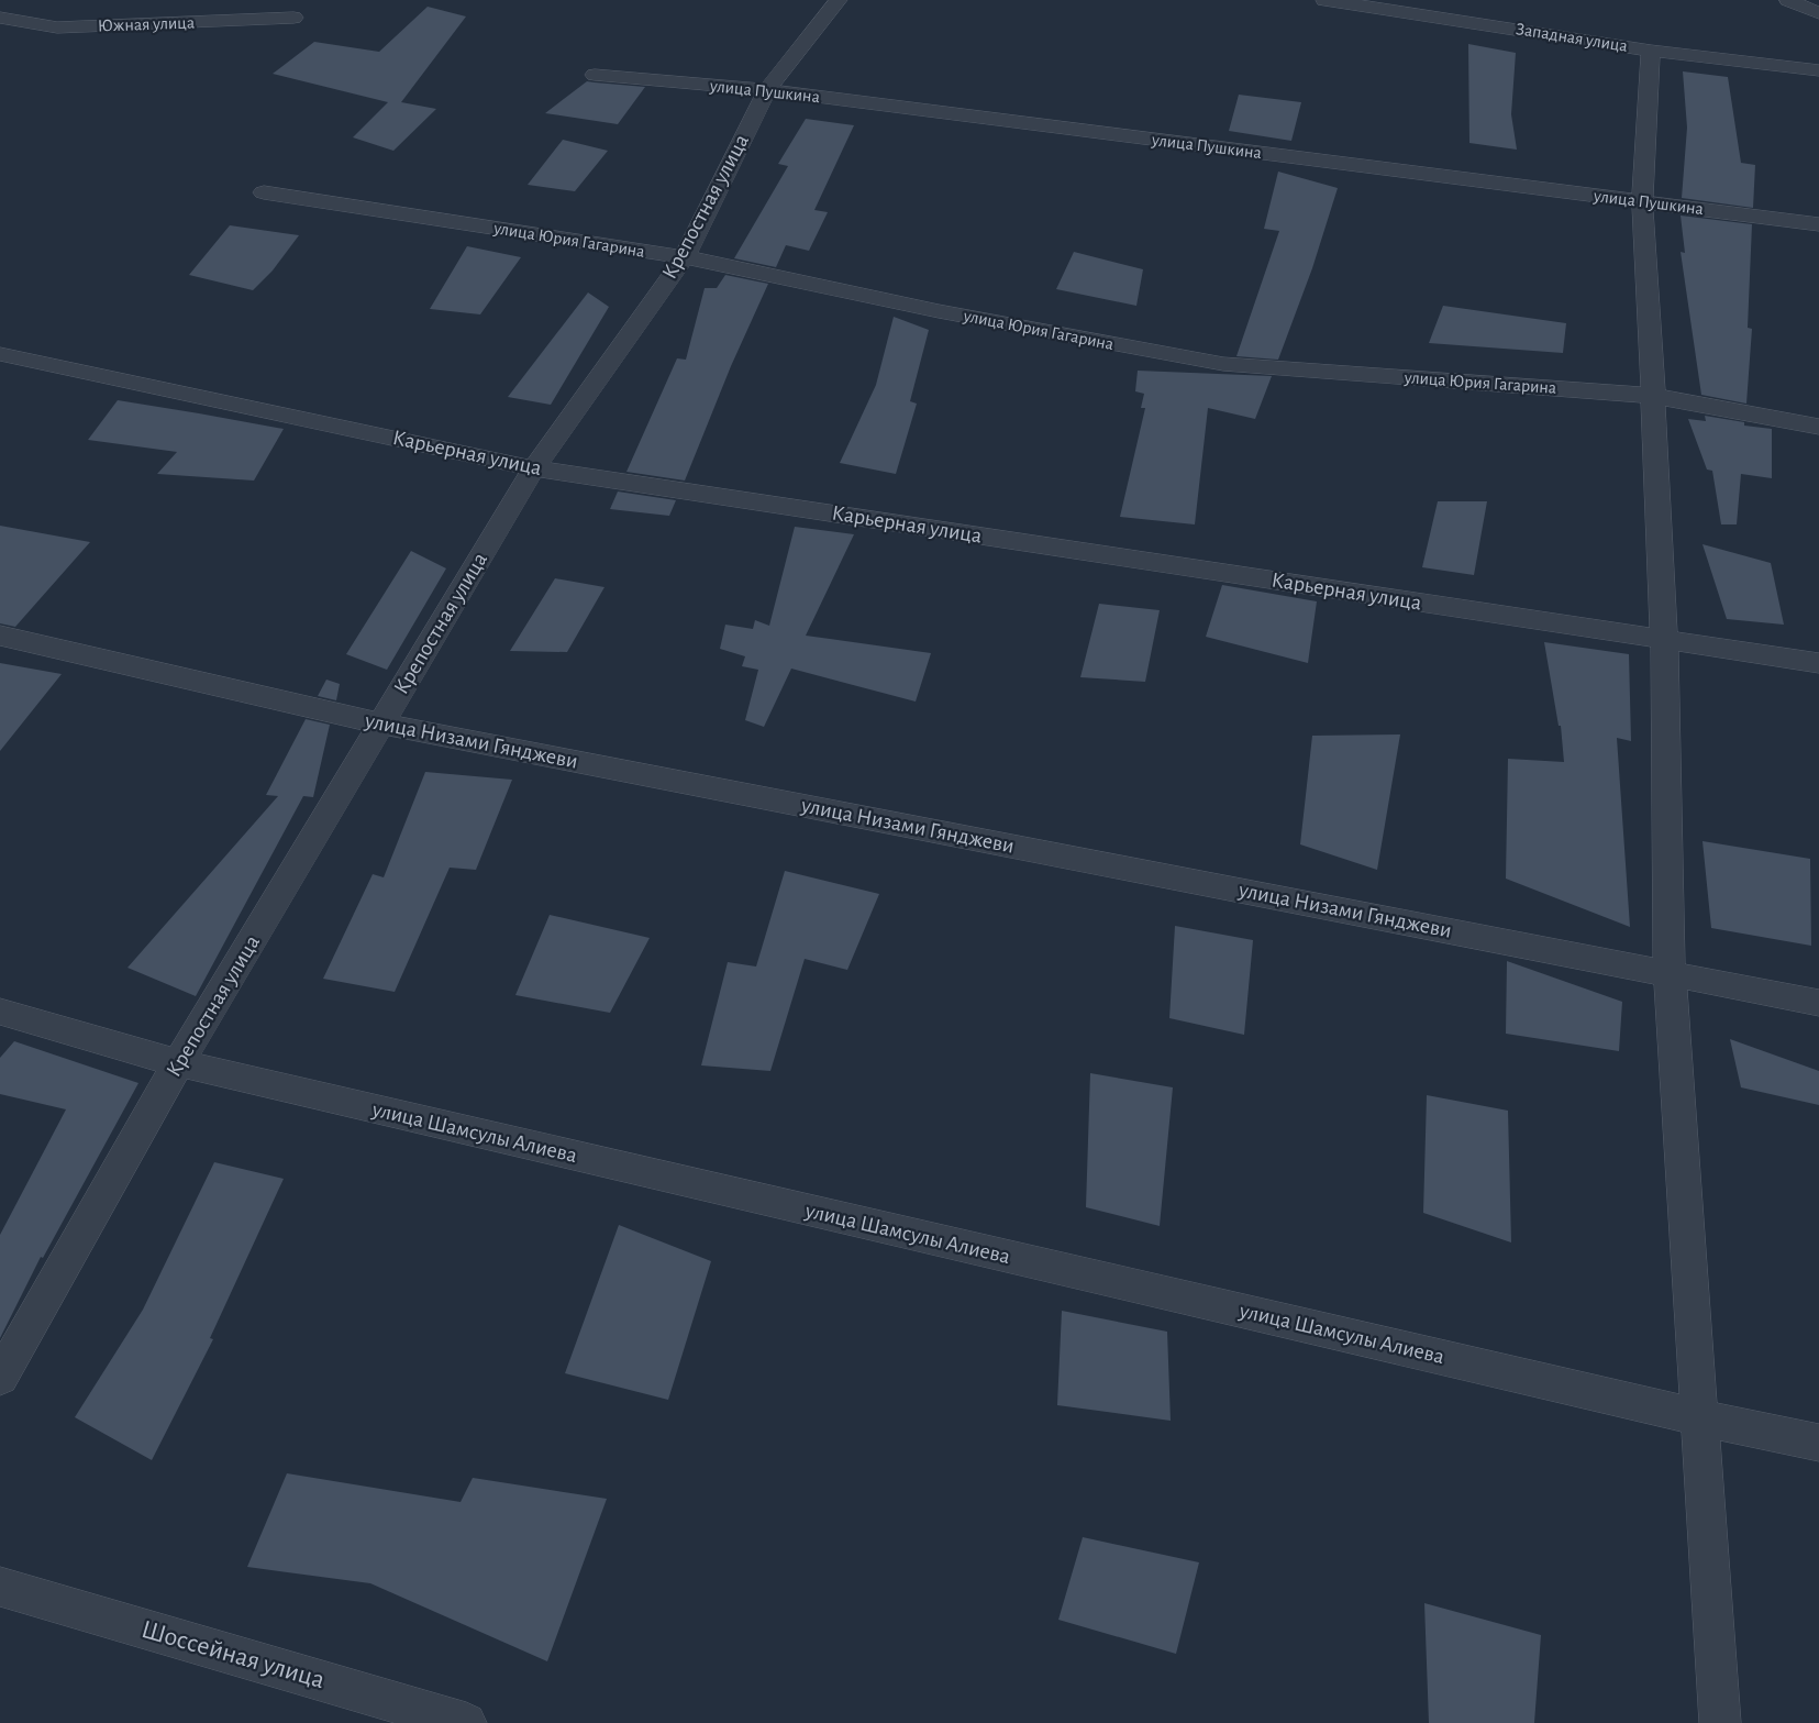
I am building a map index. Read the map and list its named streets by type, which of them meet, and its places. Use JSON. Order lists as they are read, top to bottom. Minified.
{"streets":{"street":["Южная улица","Западная улица","улица Пушкина","Крепостная улица","улица Юрия Гагарина","Карьерная улица","улица Низами Гянджеви","улица Шамсулы Алиева","Шоссейная улица"]},"crossings":[["улица Пушкина","Крепостная улица"],["Крепостная улица","улица Юрия Гагарина"],["Крепостная улица","Карьерная улица"],["Крепостная улица","улица Низами Гянджеви"],["Крепостная улица","улица Шамсулы Алиева"]]}
